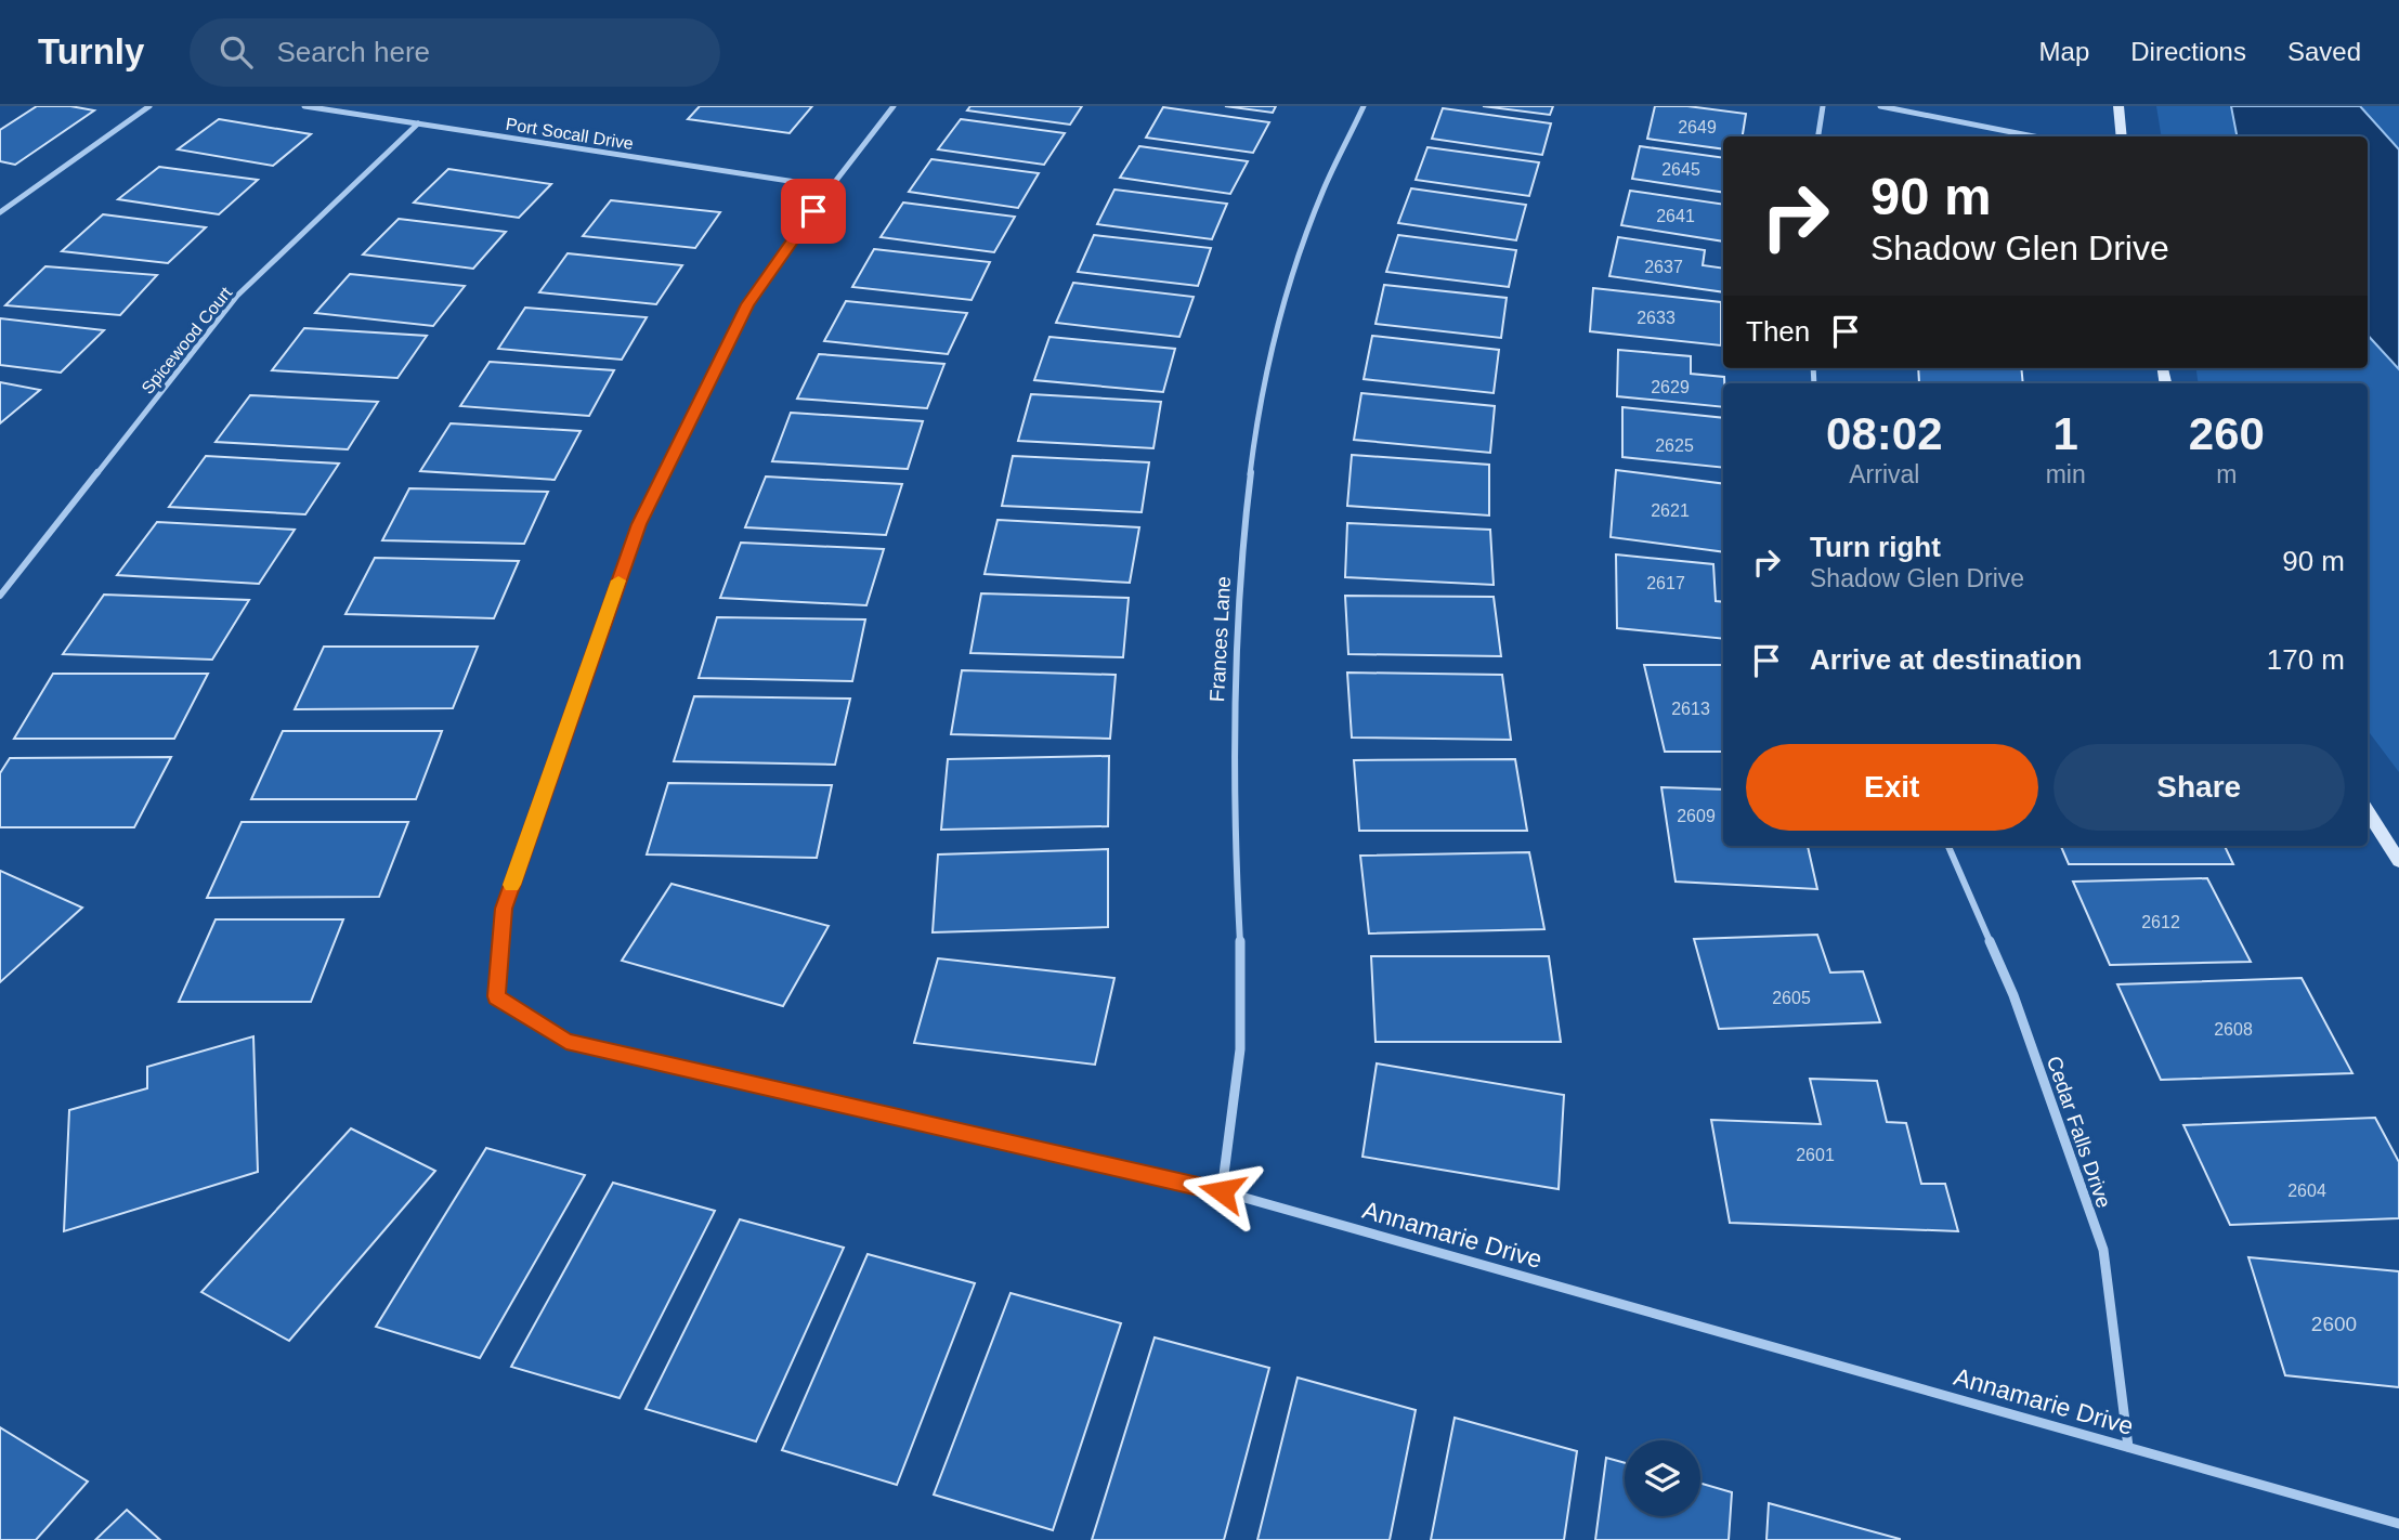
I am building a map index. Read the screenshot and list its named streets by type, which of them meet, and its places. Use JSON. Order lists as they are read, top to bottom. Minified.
{"streets":{"street":["Port Socall Drive","Spicewood Court","Frances Lane","Cedar Falls Drive","Annamarie Drive"]},"crossings":[["Port Socall Drive","Spicewood Court"],["Port Socall Drive","Annamarie Drive"],["Frances Lane","Annamarie Drive"],["Cedar Falls Drive","Annamarie Drive"]],"house_numbers":["2649","2645","2641","2637","2633","2629","2625","2621","2617","2613","2609","2612","2605","2608","2601","2604","2600"],"page":{"header":"Turnly","search":"Search here","nav":["Map","Directions","Saved"],"turn":["90 m","Shadow Glen Drive"],"then":"Then","eta":["08:02","Arrival","1","min","260","m"],"list":[{"name":"Turn right","note":"Shadow Glen Drive","value":"90 m"},{"name":"Arrive at destination","value":"170 m"}],"buttons":["Exit","Share"]}}
